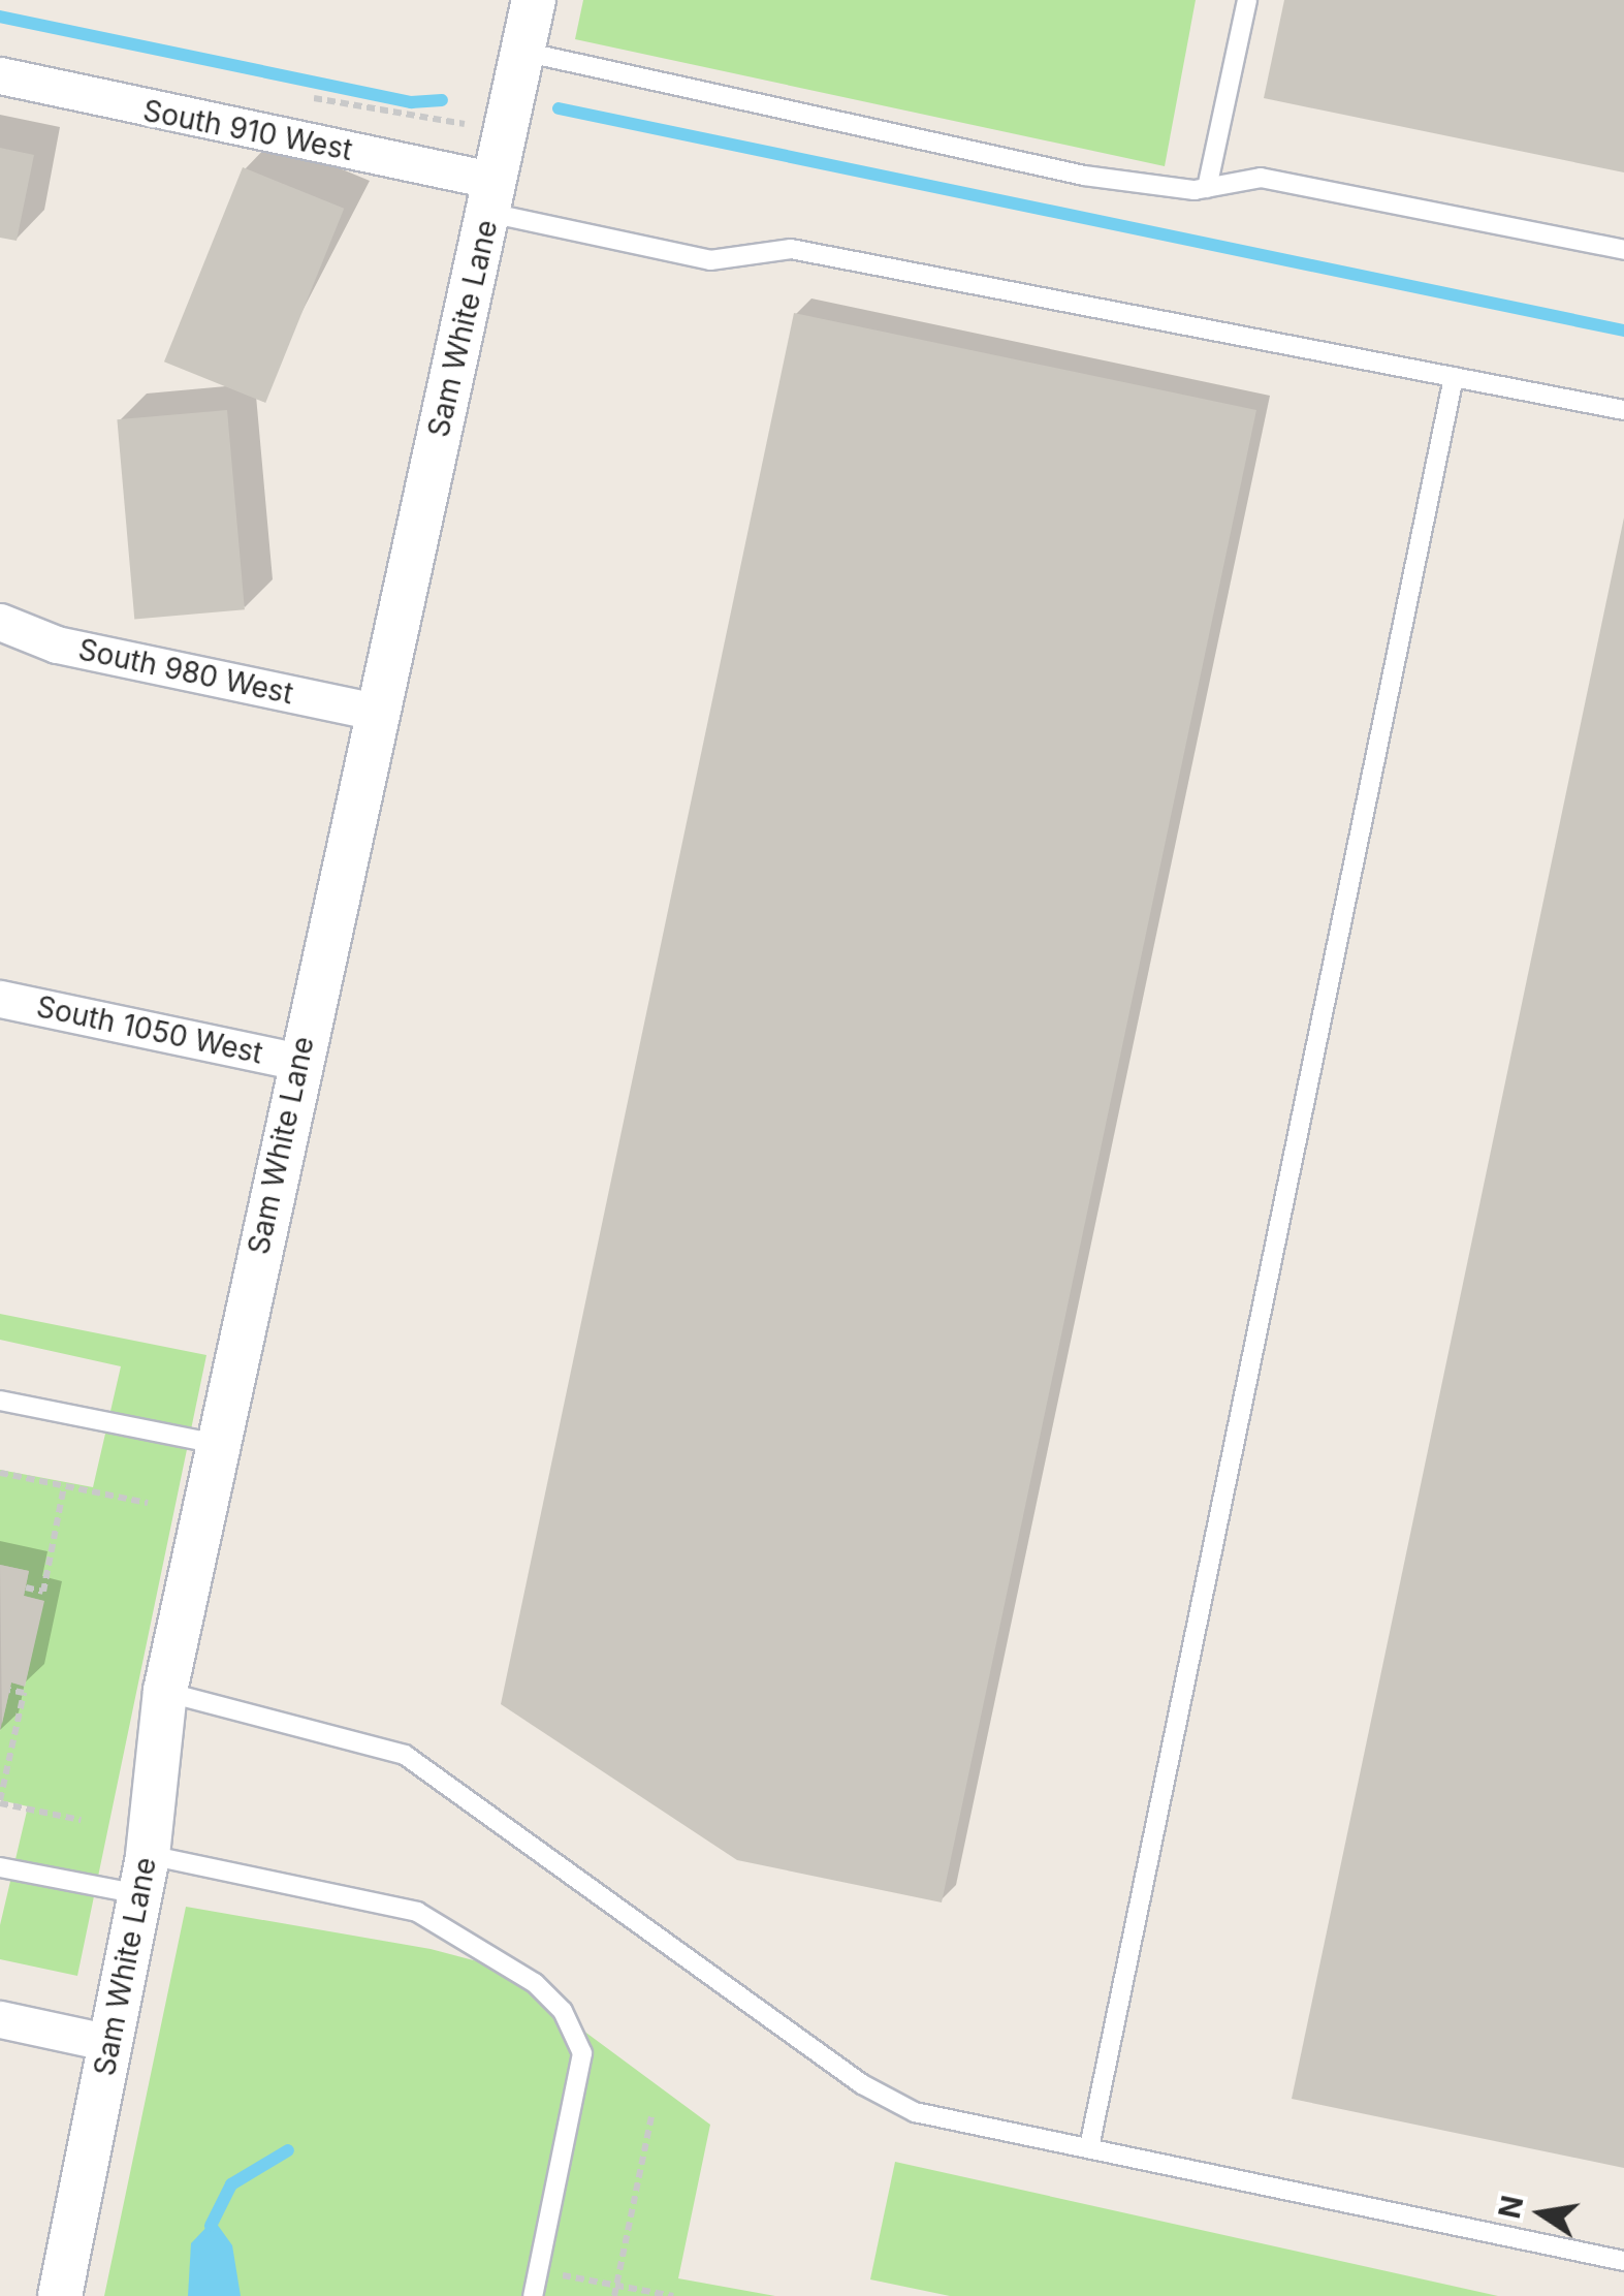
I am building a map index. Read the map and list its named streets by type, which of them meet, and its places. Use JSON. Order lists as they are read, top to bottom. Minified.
{"streets":{"street":["South 910 West","Sam White Lane","South 980 West","South 1050 West"]},"crossings":[["South 910 West","Sam White Lane"],["Sam White Lane","South 980 West"],["Sam White Lane","South 1050 West"]],"north":"left"}
